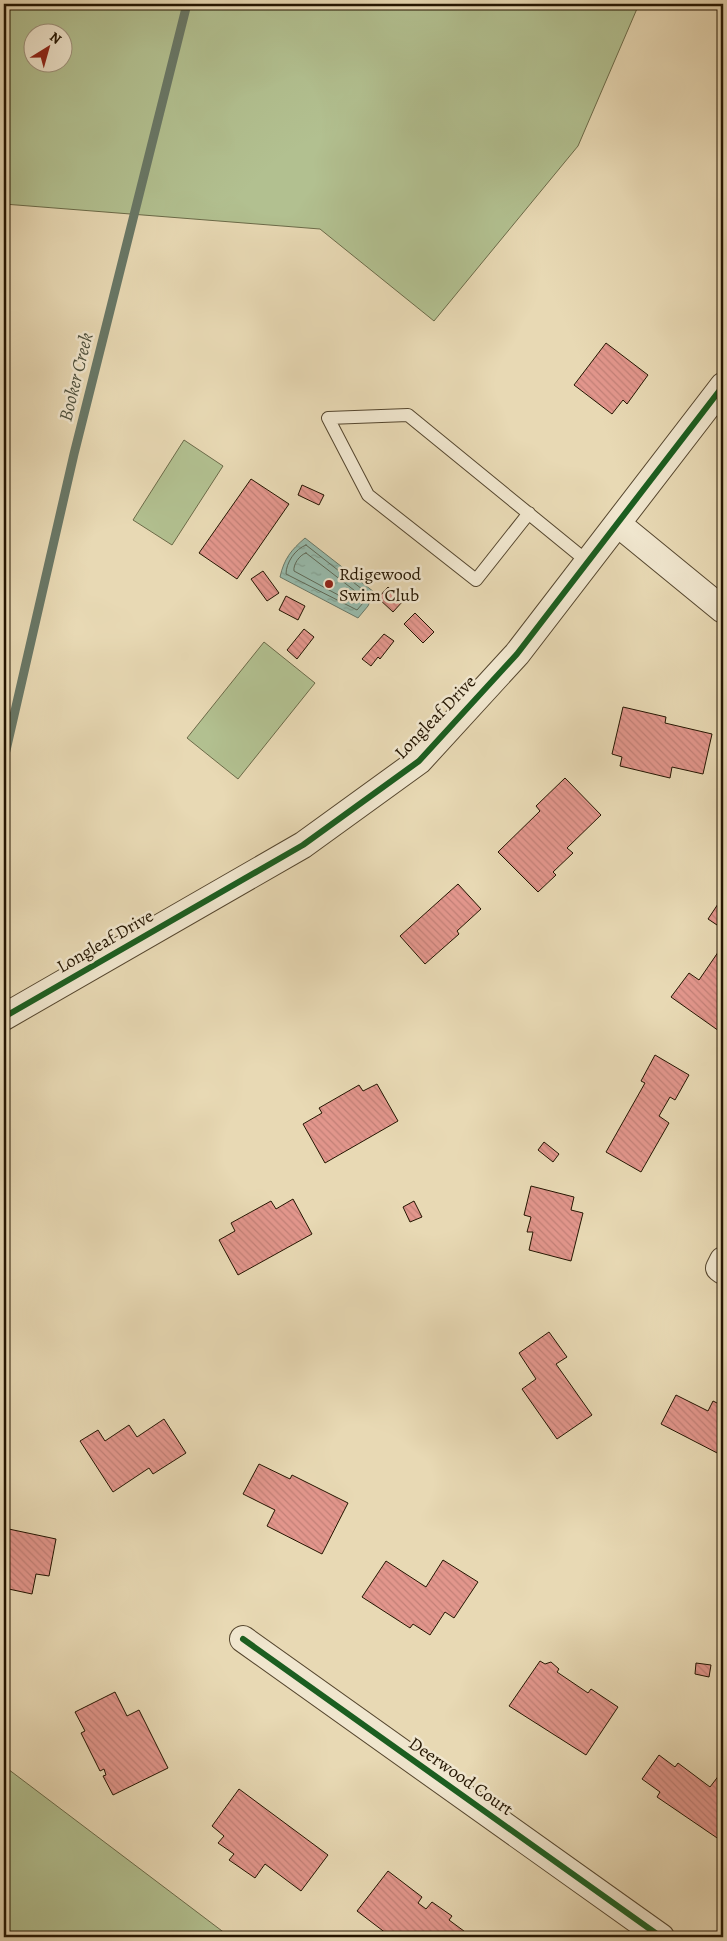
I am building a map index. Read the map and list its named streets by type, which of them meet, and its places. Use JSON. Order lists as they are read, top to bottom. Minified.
{"streets":{"street":["Longleaf Drive","Deerwood Court"]},"water":["Booker Creek"],"places":["Rdigewood Swim Club"],"north":"top right"}
